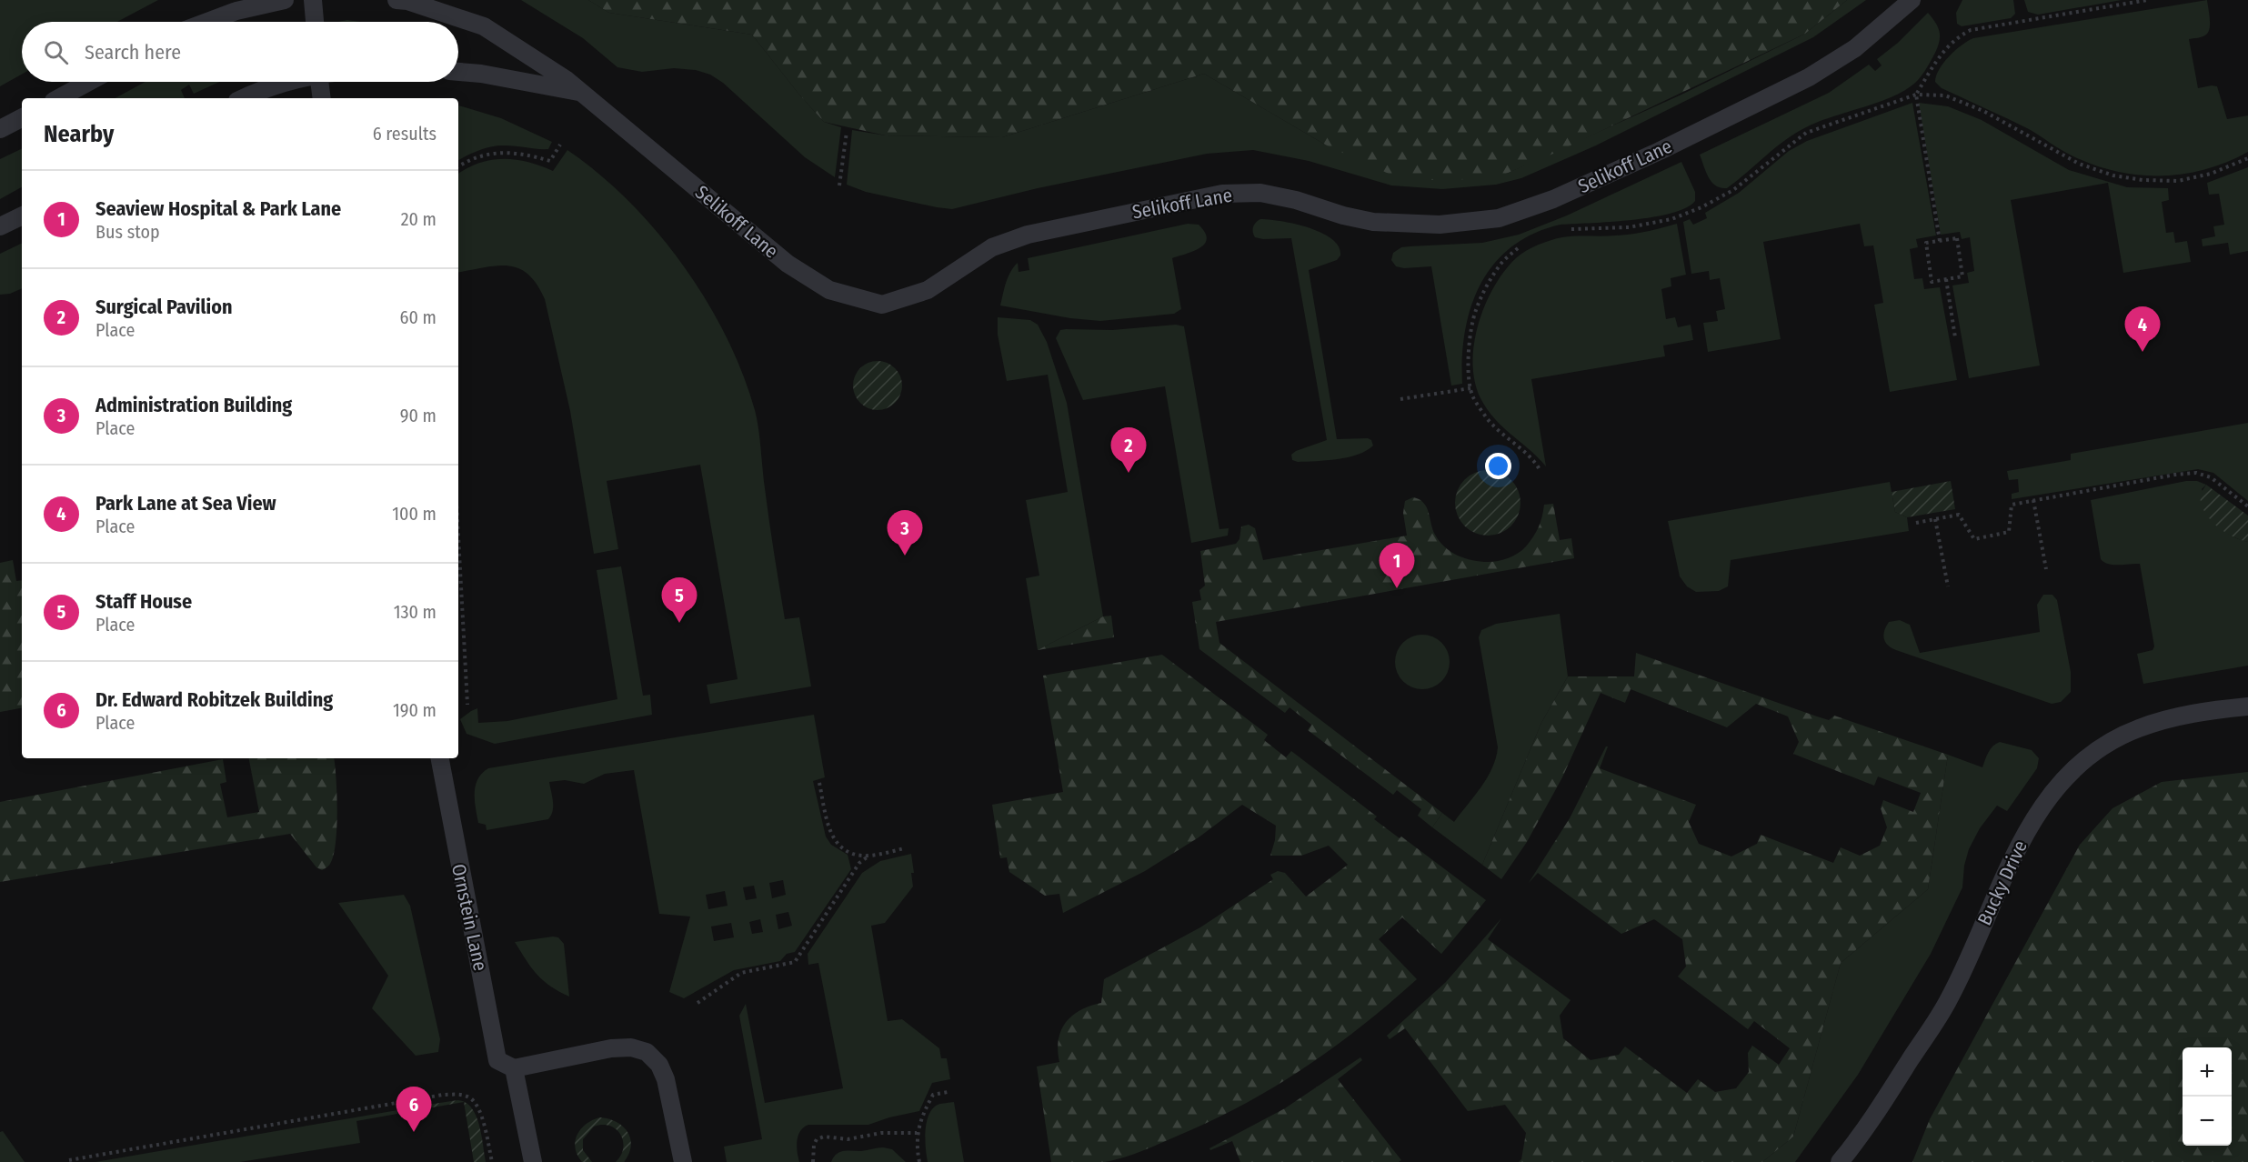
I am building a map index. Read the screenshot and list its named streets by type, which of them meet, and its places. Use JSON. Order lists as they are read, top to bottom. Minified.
{"streets":{"lane":["Selikoff Lane","Bucky Drive","Ornstein Lane"]},"page":{"search":"Search here","heading":["Nearby","6 results"],"list":[{"mark":"1","name":"Seaview Hospital & Park Lane","note":"Bus stop","value":"20 m"},{"mark":"2","name":"Surgical Pavilion","note":"Place","value":"60 m"},{"mark":"3","name":"Administration Building","note":"Place","value":"90 m"},{"mark":"4","name":"Park Lane at Sea View","note":"Place","value":"100 m"},{"mark":"5","name":"Staff House","note":"Place","value":"130 m"},{"mark":"6","name":"Dr. Edward Robitzek Building","note":"Place","value":"190 m"}],"pins":["4","2","3","1","5","6"],"map_buttons":["+","−"]}}
